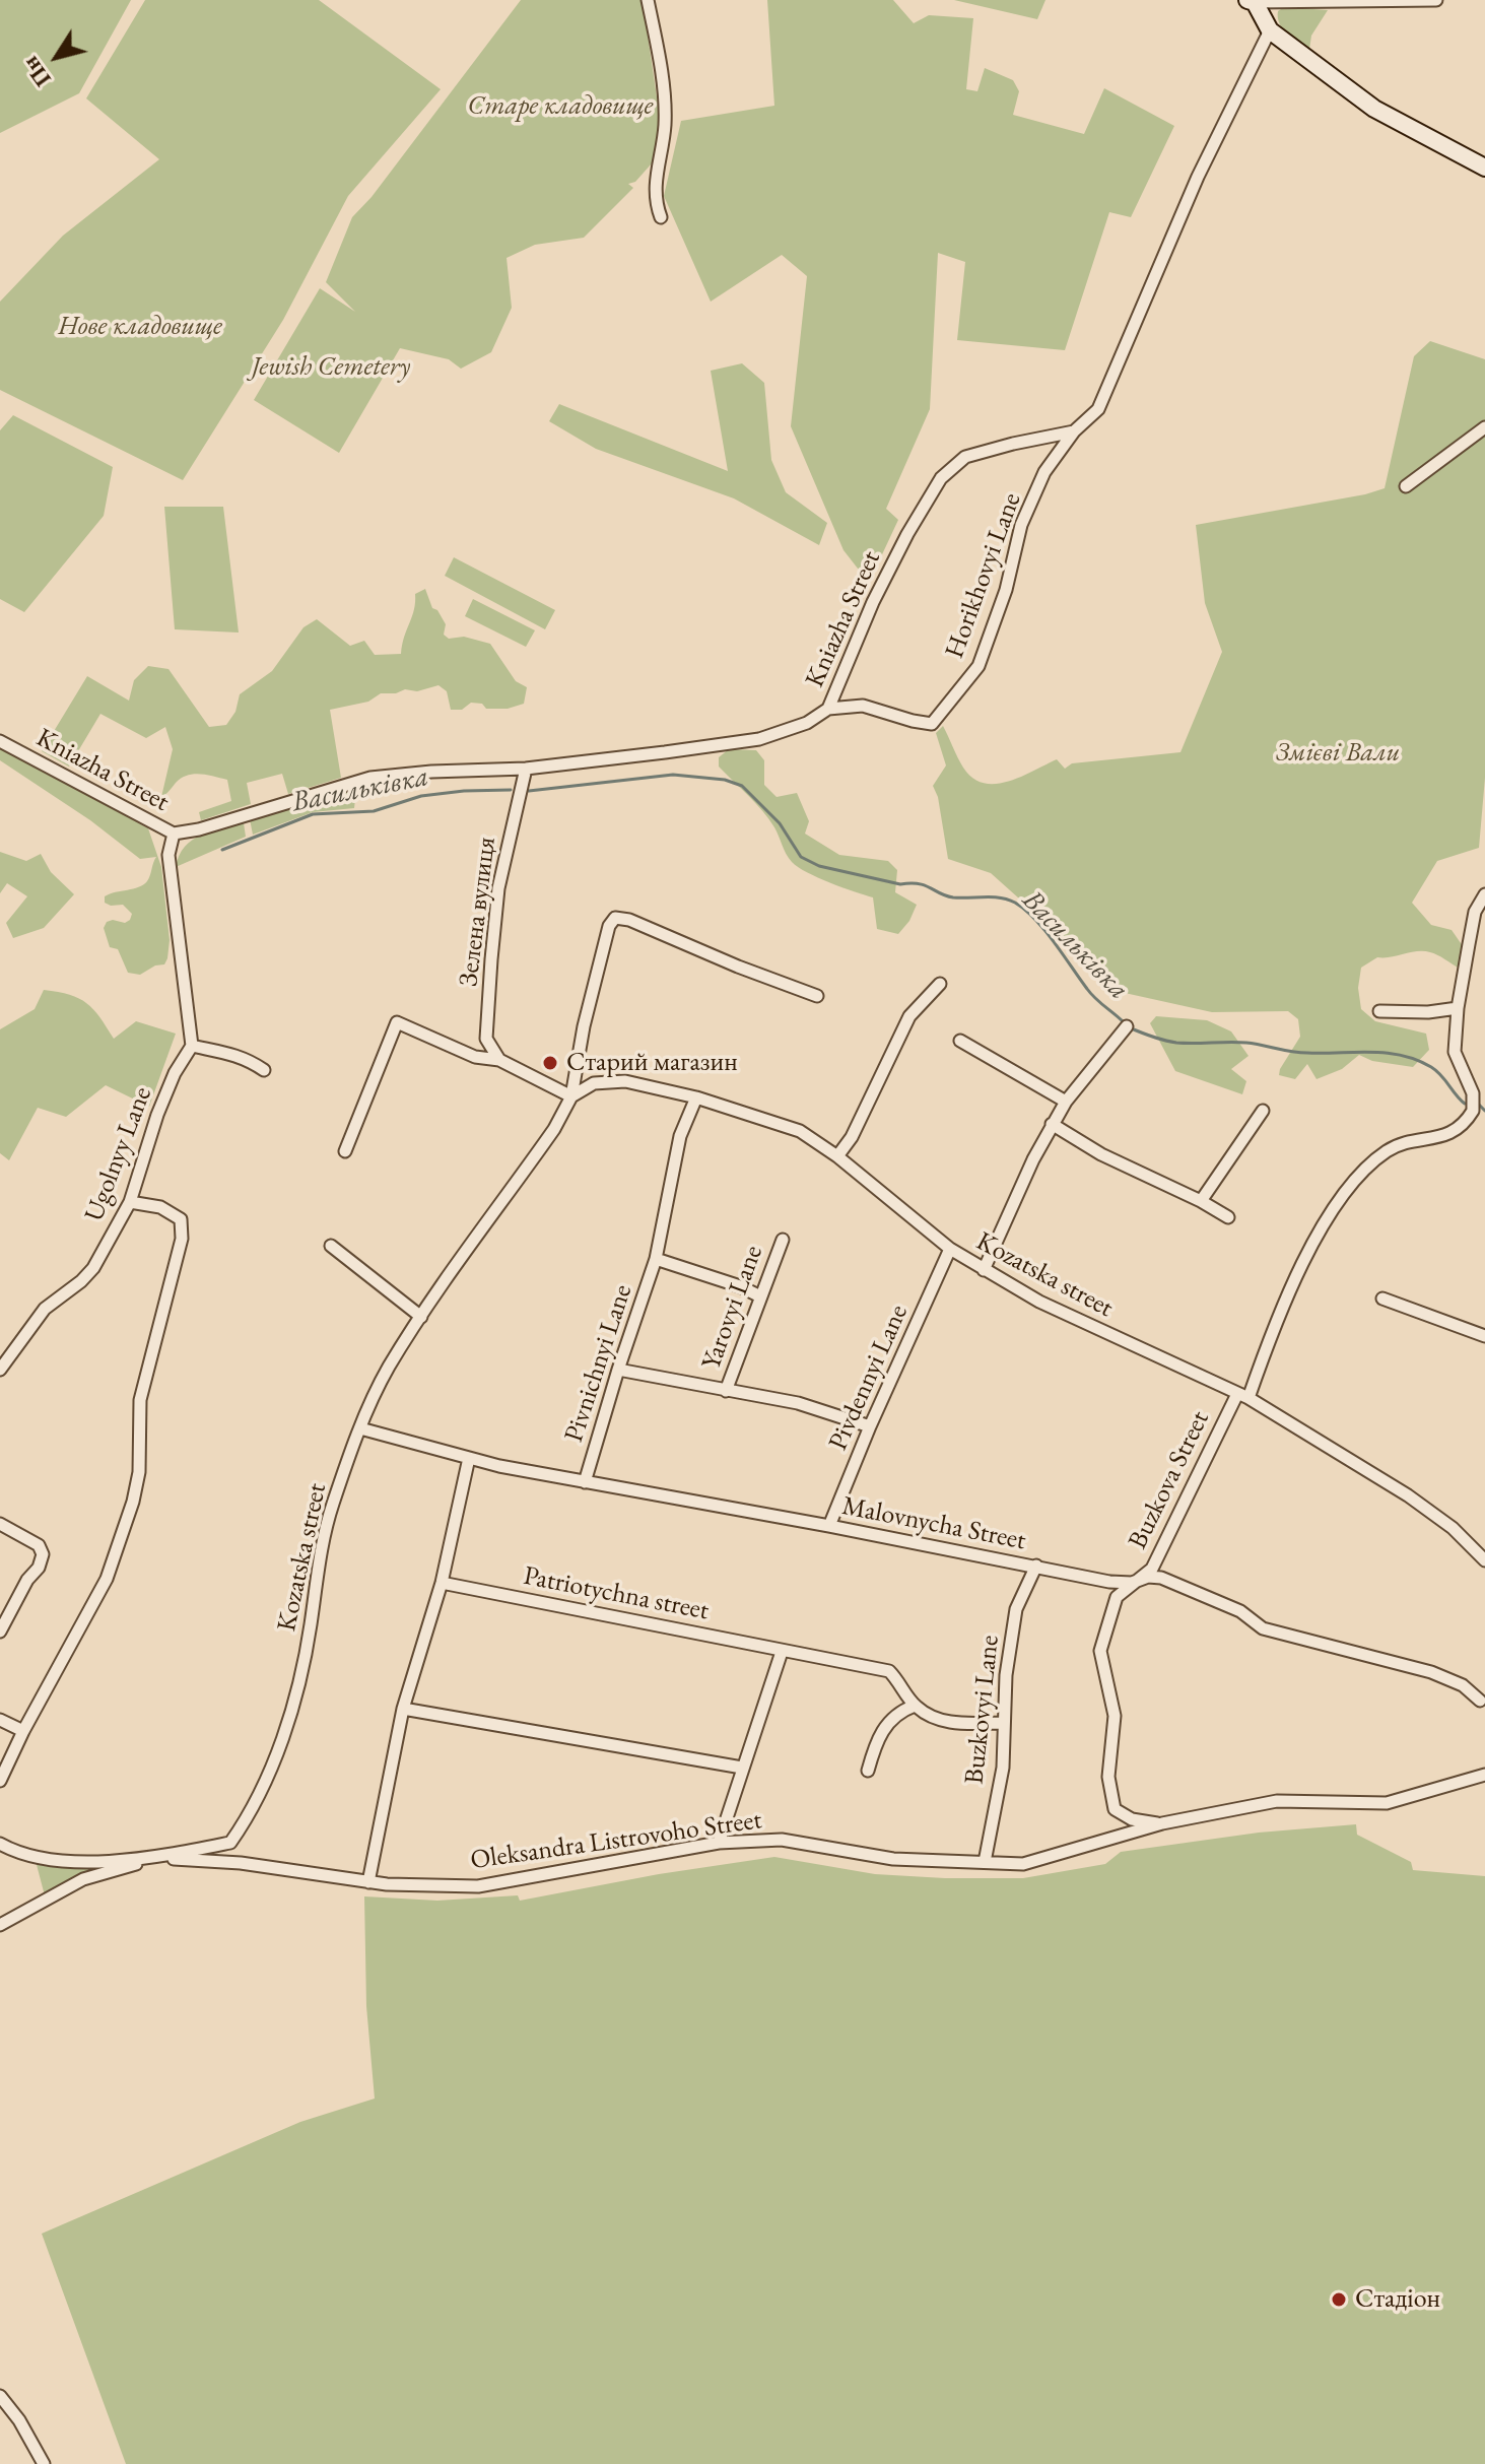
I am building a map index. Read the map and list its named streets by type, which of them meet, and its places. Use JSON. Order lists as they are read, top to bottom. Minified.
{"streets":{"street":["Horikhovyi Lane","Kniazha Street","Зелена вулиця","Ugolnyy Lane","Kozatska street","Yarovyi Lane","Pivnichnyi Lane","Pivdennyi Lane","Buzkova Street","Malovnycha Street","Patriotychna street","Buzkovyi Lane","Oleksandra Listrovoho Street"]},"crossings":[["Horikhovyi Lane","Kniazha Street"],["Kniazha Street","Зелена вулиця"],["Kozatska street","Pivnichnyi Lane"],["Kozatska street","Pivdennyi Lane"],["Kozatska street","Buzkova Street"],["Kozatska street","Malovnycha Street"],["Yarovyi Lane","Pivnichnyi Lane"],["Pivnichnyi Lane","Malovnycha Street"],["Pivdennyi Lane","Malovnycha Street"],["Buzkova Street","Malovnycha Street"],["Buzkova Street","Oleksandra Listrovoho Street"],["Malovnycha Street","Buzkovyi Lane"],["Patriotychna street","Buzkovyi Lane"],["Buzkovyi Lane","Oleksandra Listrovoho Street"]],"water":["Васильківка"],"parks":["Старе кладовище","Нове кладовище","Jewish Cemetery","Змієві Вали"],"places":["Старий магазин","Стадіон"],"north":"bottom left"}
